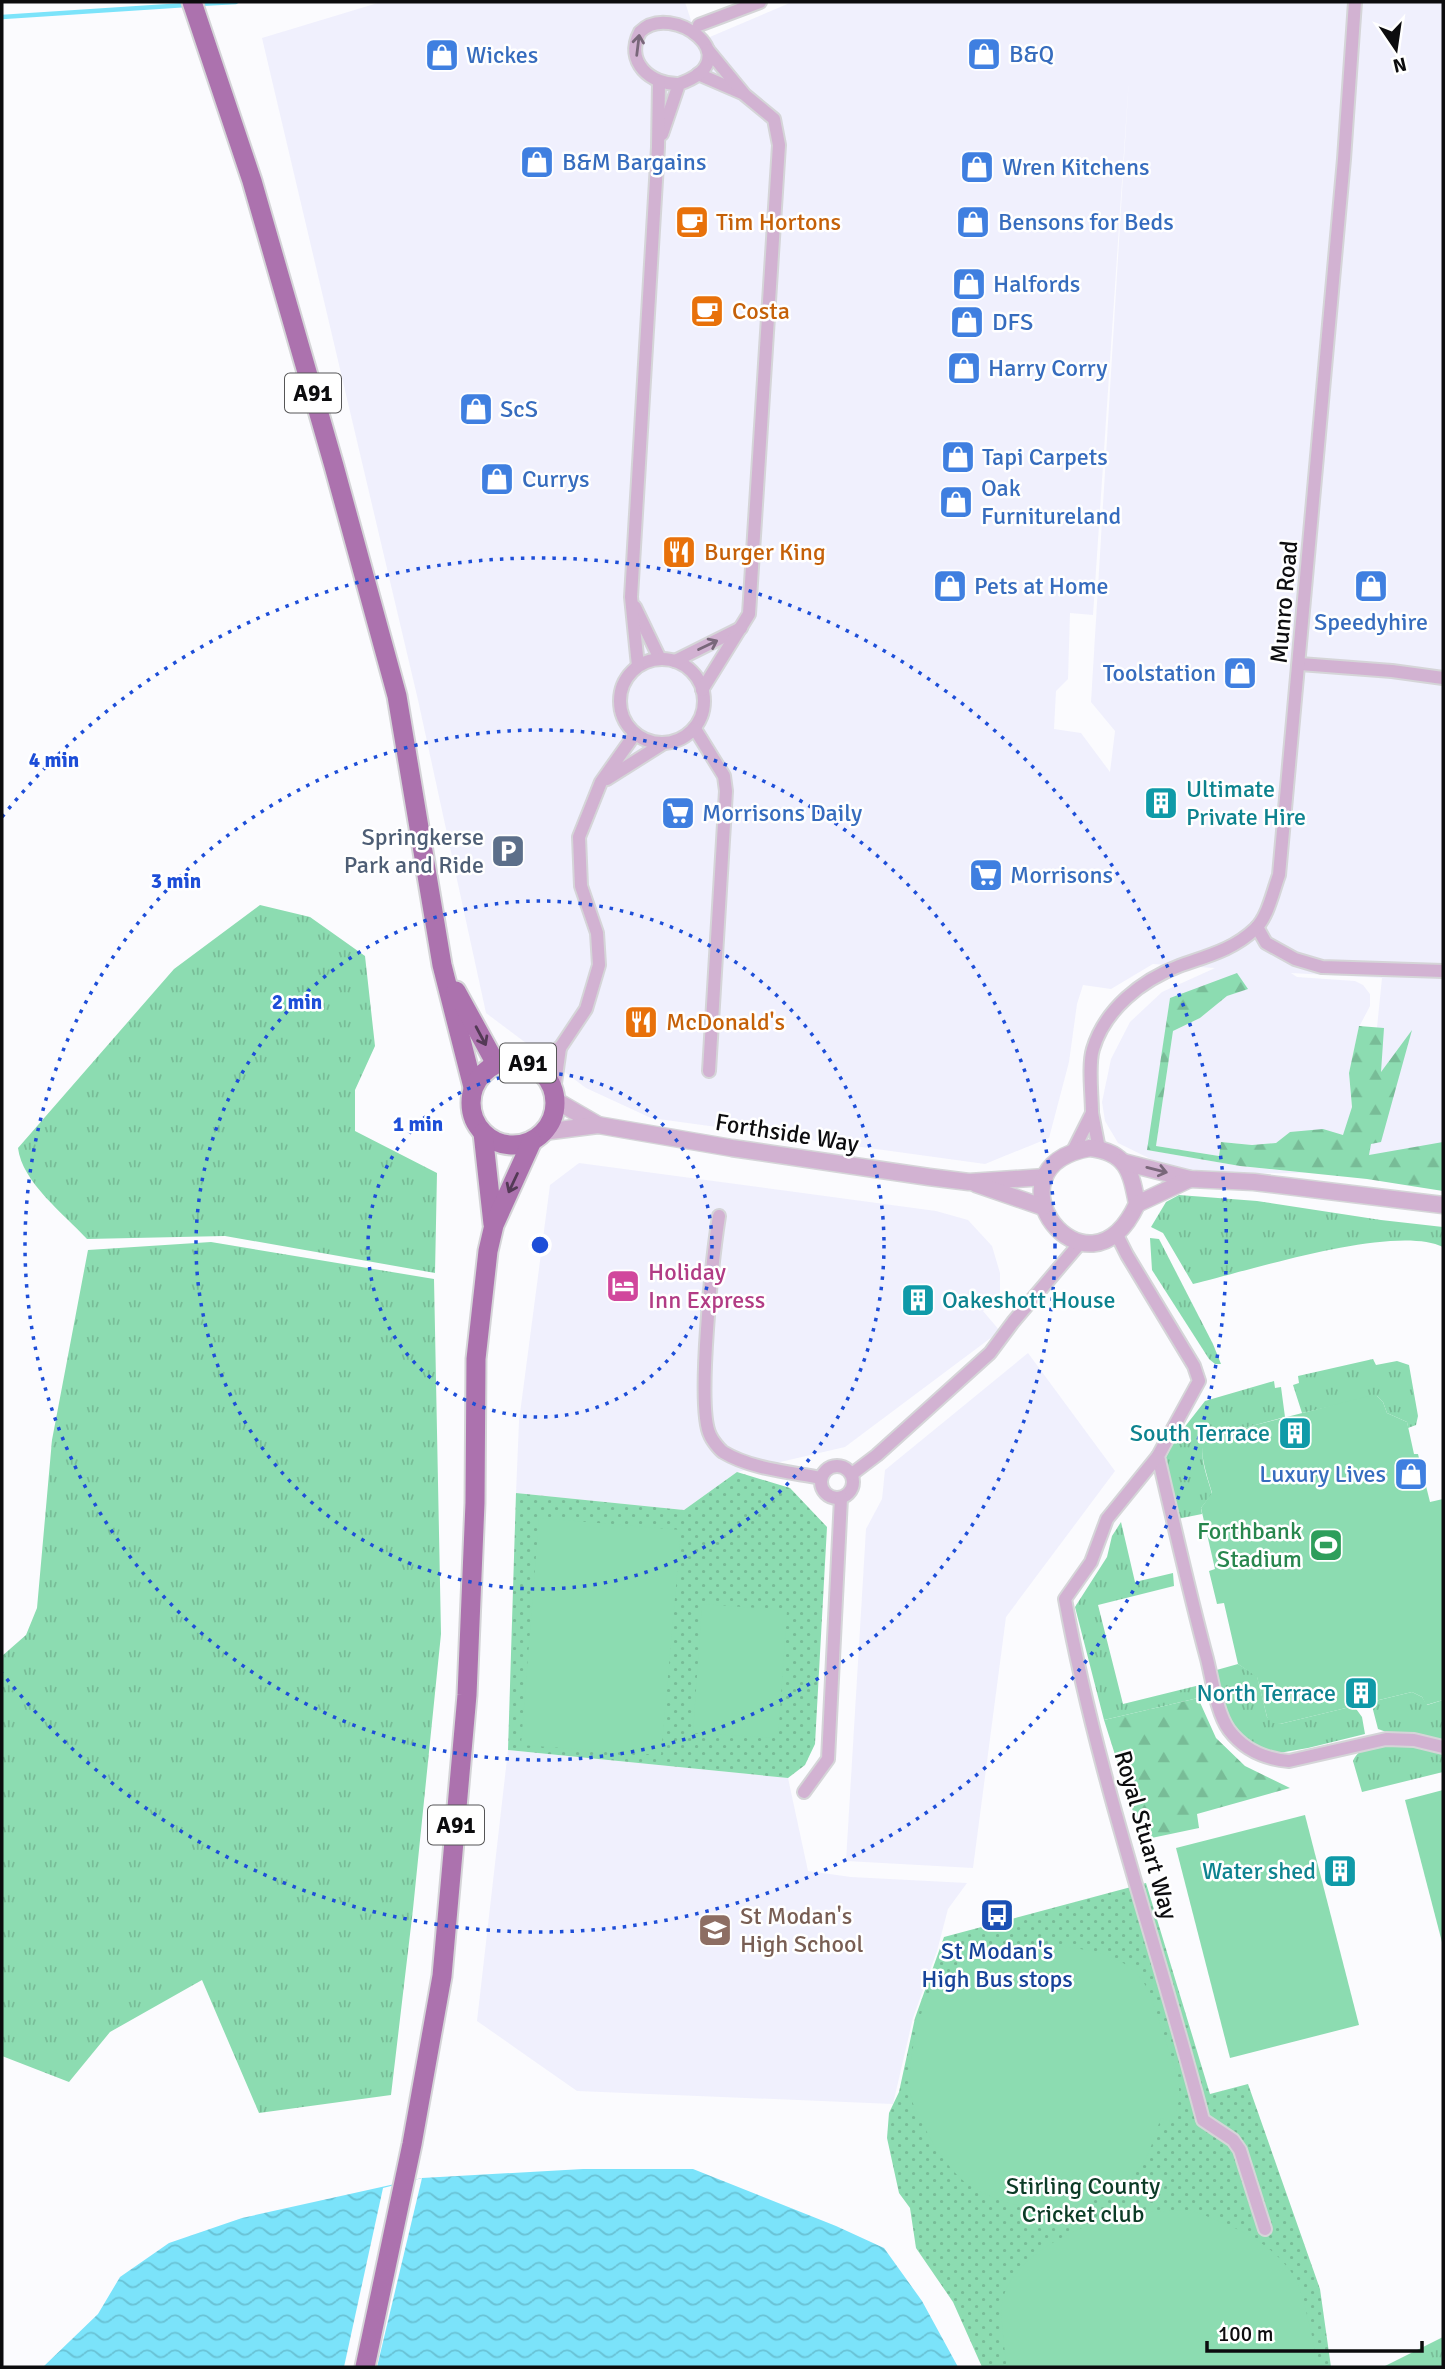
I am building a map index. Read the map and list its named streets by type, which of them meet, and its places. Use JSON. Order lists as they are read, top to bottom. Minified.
{"streets":{"main road":["A91"],"street":["Munro Road","Forthside Way","Royal Stuart Way"]},"crossings":[["A91","Forthside Way"],["Forthside Way","Royal Stuart Way"]],"parks":["Stirling County Cricket club"],"places":{"shop":["B&Q","Wickes","B&M Bargains","Wren Kitchens","Bensons for Beds","Halfords","DFS","Harry Corry","ScS","Tapi Carpets","Currys","Oak Furnitureland","Pets at Home","Speedyhire","Toolstation","Luxury Lives"],"cafe":["Tim Hortons","Costa"],"restaurant":["Burger King","McDonald's"],"building":["Ultimate Private Hire","Oakeshott House","South Terrace","North Terrace","Water shed"],"supermarket":["Morrisons Daily","Morrisons"],"parking":["Springkerse Park and Ride"],"hotel":["Holiday Inn Express"],"sports":["Forthbank Stadium"],"bus stop":["St Modan's High Bus stops"],"school or university":["St Modan's High School"]},"scale_bar":"100 m","north":"bottom","rings":["4 min","3 min","2 min","1 min"]}
